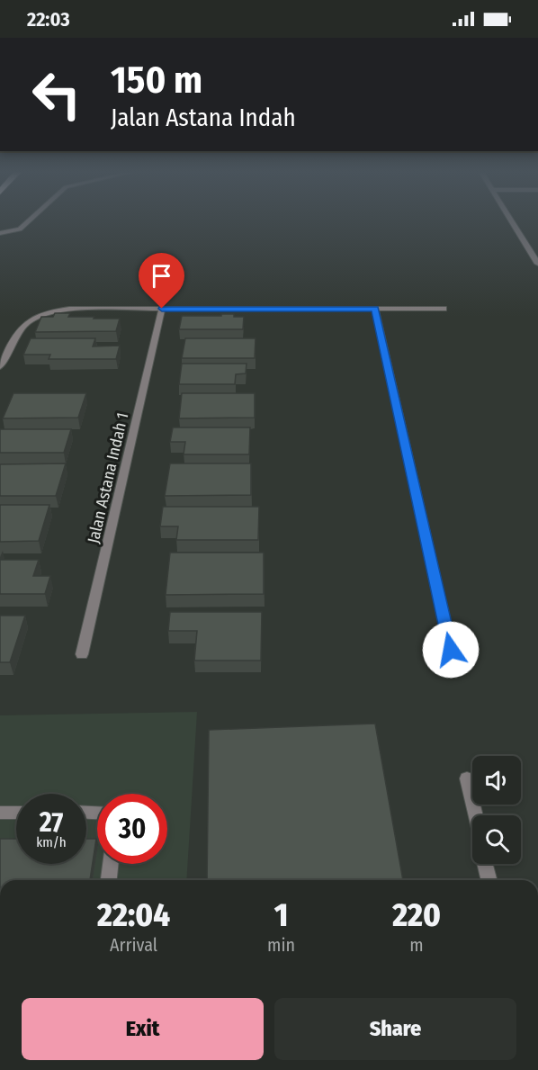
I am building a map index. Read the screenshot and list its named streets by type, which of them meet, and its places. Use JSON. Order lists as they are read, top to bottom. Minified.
{"streets":{"street":["Jalan Astana Indah 1"]},"page":{"status":"22:03","turn":["150 m","Jalan Astana Indah"],"speed":"27 km/h","limit":"30","eta":["22:04","Arrival","1","min","220","m"],"buttons":["Exit","Share"]}}
